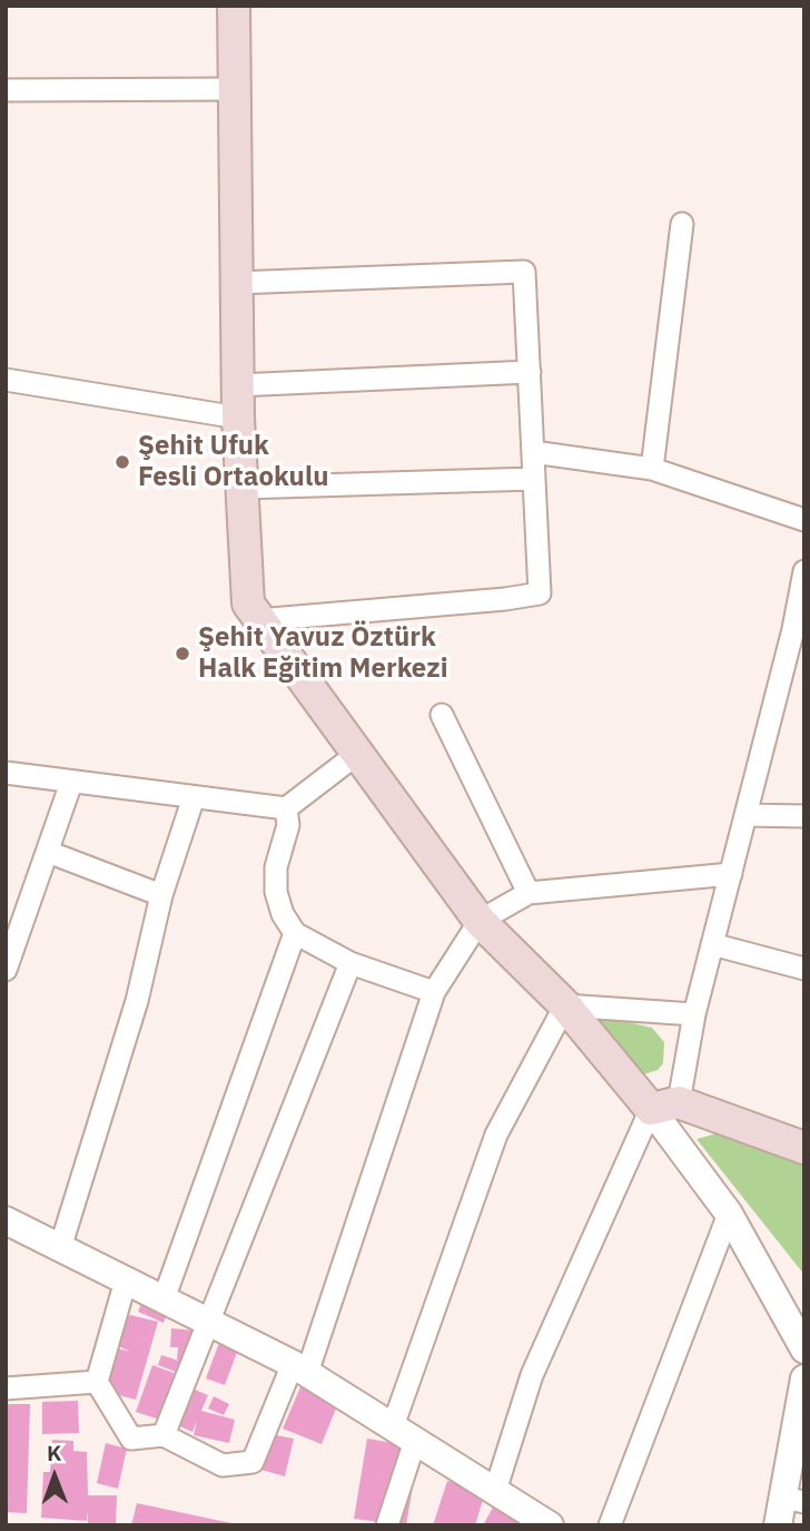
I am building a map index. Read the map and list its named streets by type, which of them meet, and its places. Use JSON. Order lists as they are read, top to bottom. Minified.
{"places":["Şehit Ufuk Fesli Ortaokulu","Şehit Yavuz Öztürk Halk Eğitim Merkezi"],"north":"top"}
